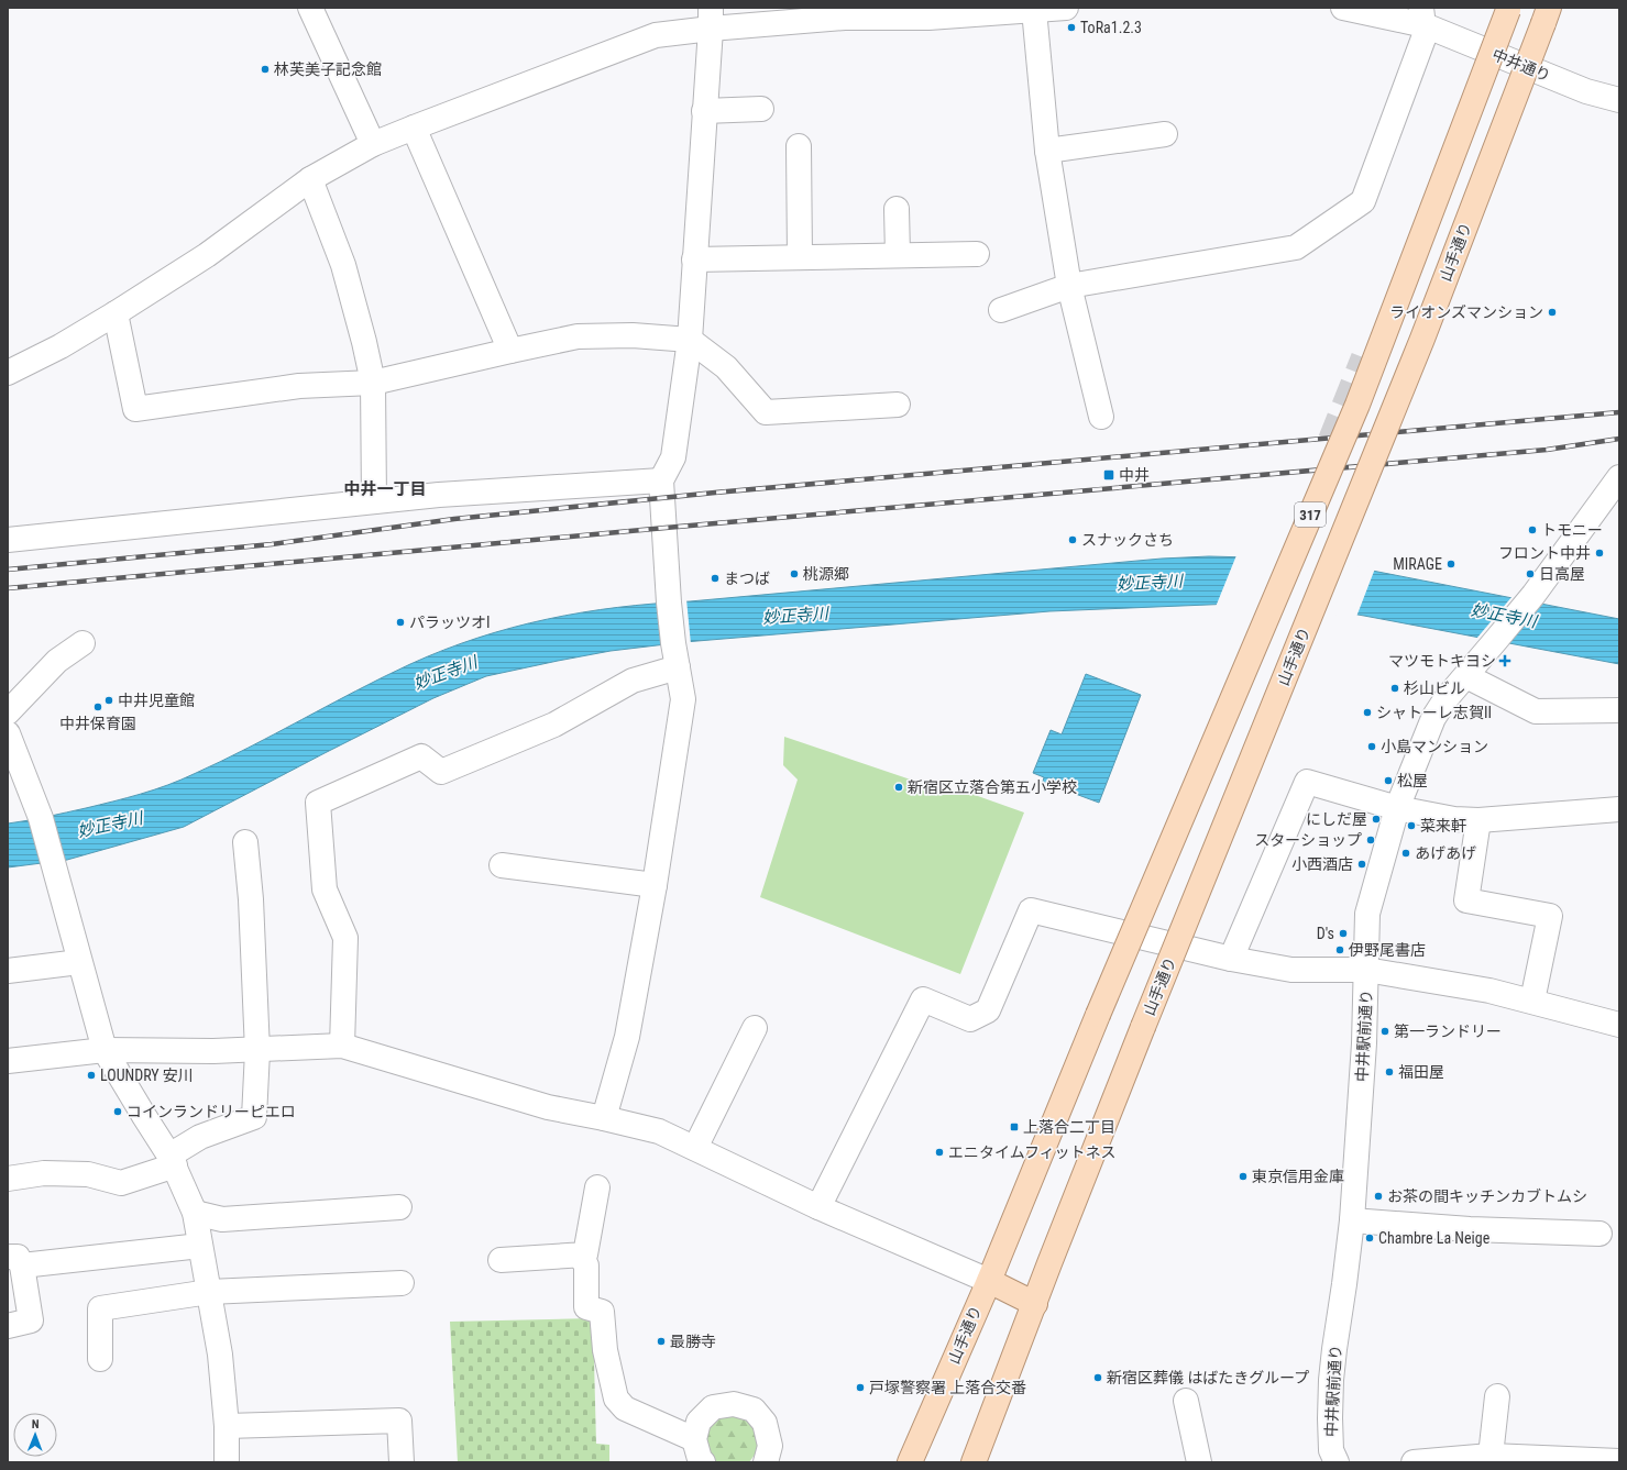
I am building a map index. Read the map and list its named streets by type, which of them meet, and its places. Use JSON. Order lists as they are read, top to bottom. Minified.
{"streets":{"main road":["山手通り","317"],"street":["中井通り","中井駅前通り"]},"districts":["中井一丁目"],"water":["妙正寺川"],"places":{"other":["ToRa1.2.3","林芙美子記念館","ライオンズマンション","トモニー","スナックさち","フロント中井","MIRAGE","桃源郷","日高屋","まつば","パラッツオI","杉山ビル","中井児童館","中井保育園","シャトーレ志賀II","小島マンション","松屋","新宿区立落合第五小学校","にしだ屋","菜来軒","スターショップ","あげあげ","小西酒店","D's","伊野尾書店","第一ランドリー","福田屋","LOUNDRY 安川","コインランドリーピエロ","エニタイムフィットネス","東京信用金庫","お茶の間キッチンカブトムシ","Chambre La Neige","最勝寺","新宿区葬儀 はばたきグループ","戸塚警察署 上落合交番"],"transit":["中井","上落合二丁目"],"health":["マツモトキヨシ"]},"north":"top"}
